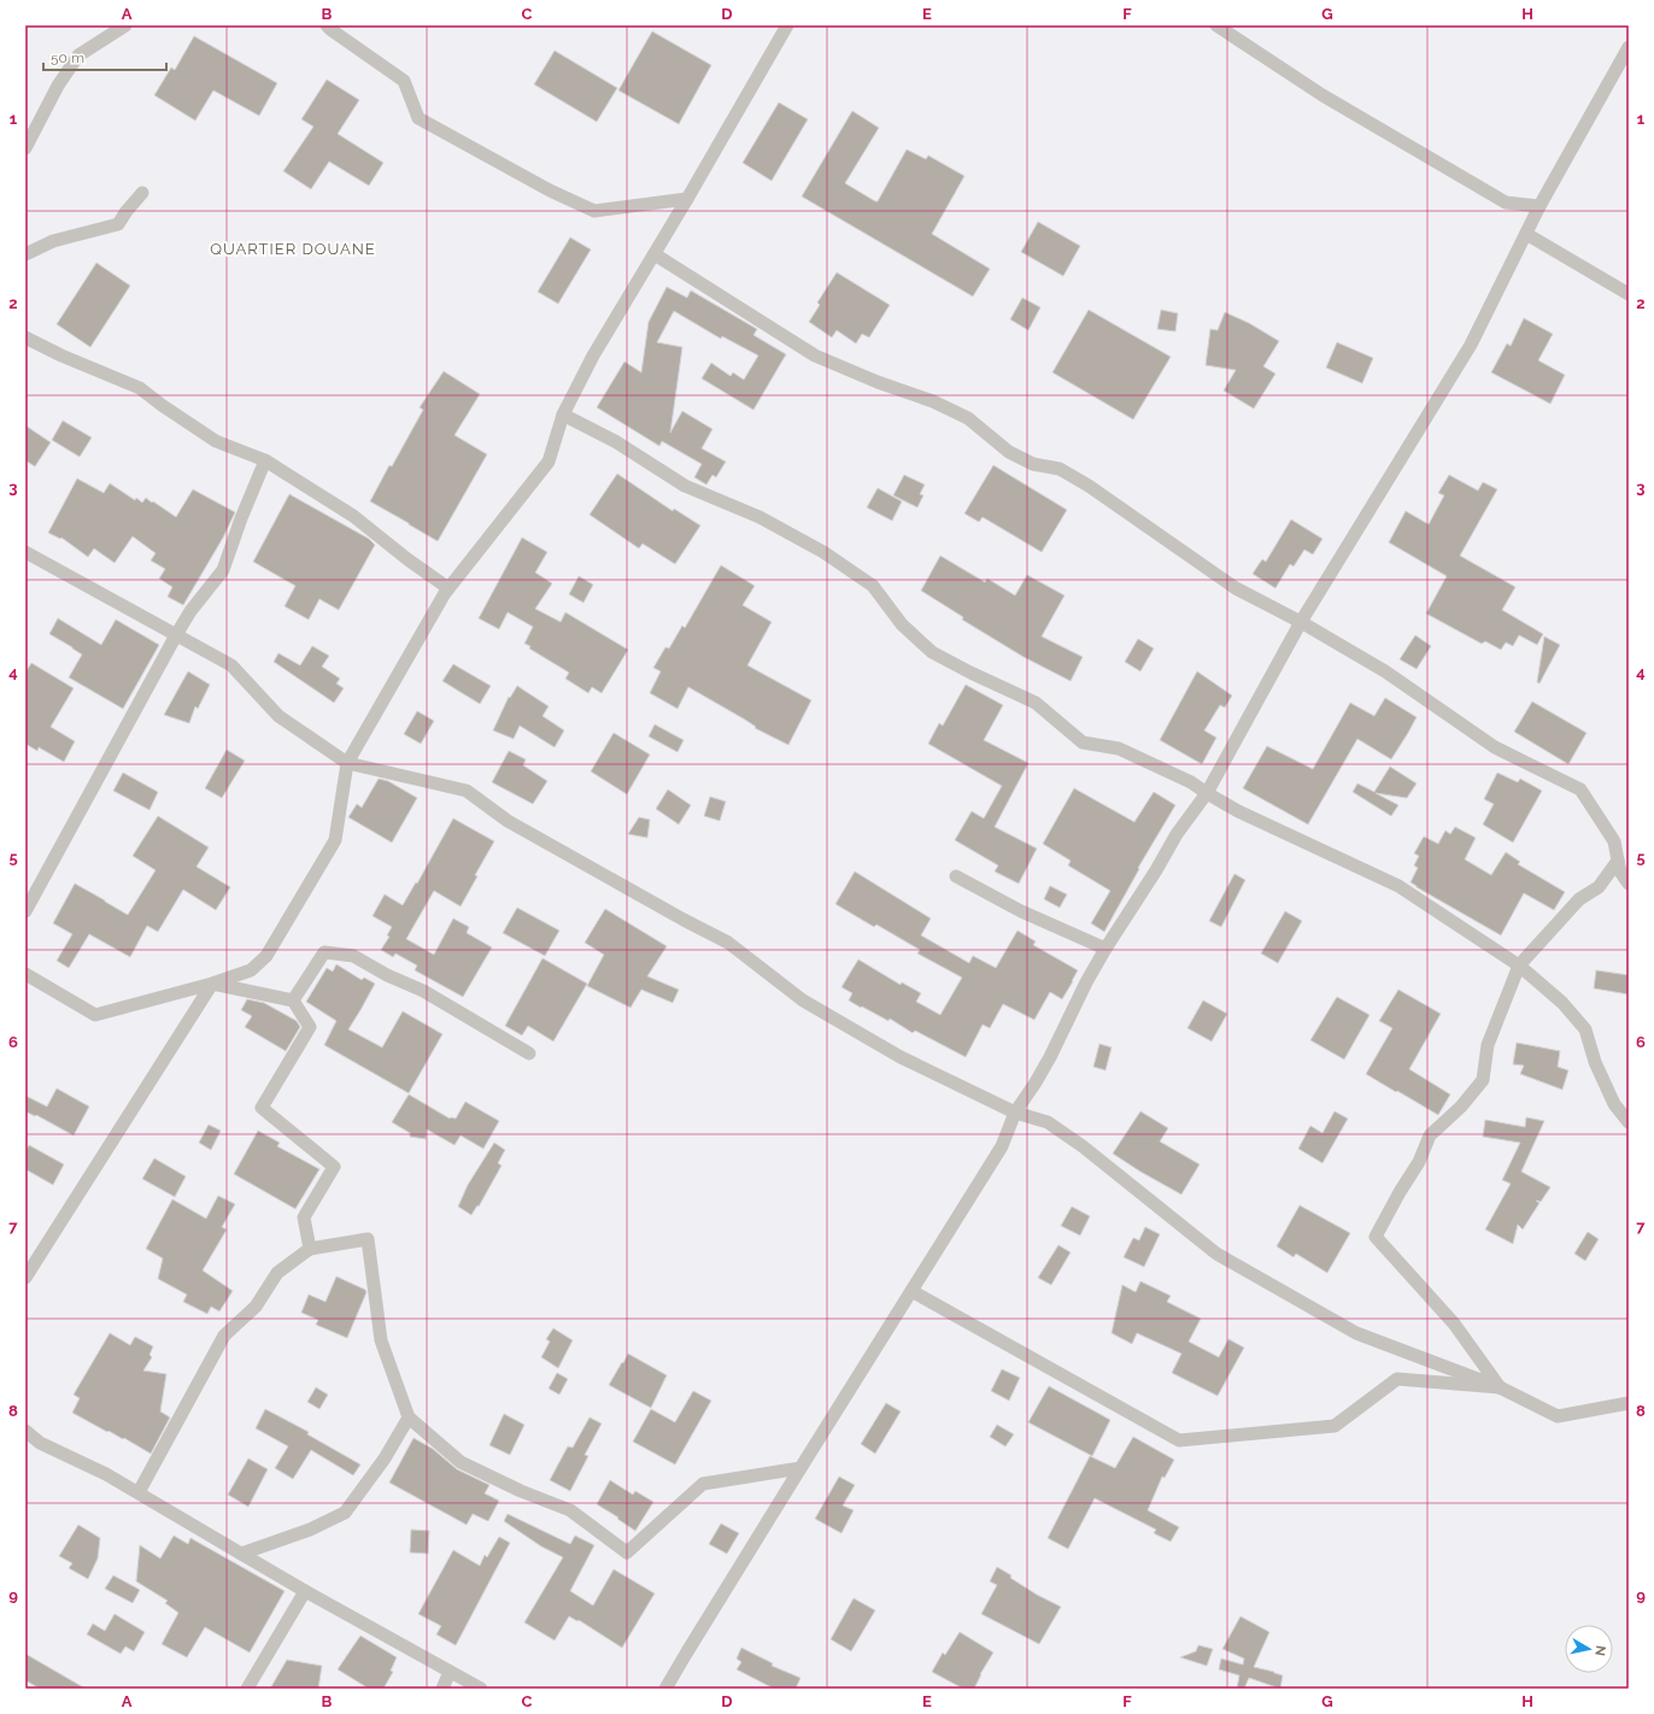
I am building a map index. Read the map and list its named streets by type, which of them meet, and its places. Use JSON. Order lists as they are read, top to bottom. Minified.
{"districts":["QUARTIER DOUANE"],"scale_bar":"50 m","north":"right","grid":{"columns":["A","B","C","D","E","F","G","H"],"rows":["1","2","3","4","5","6","7","8","9"]}}
